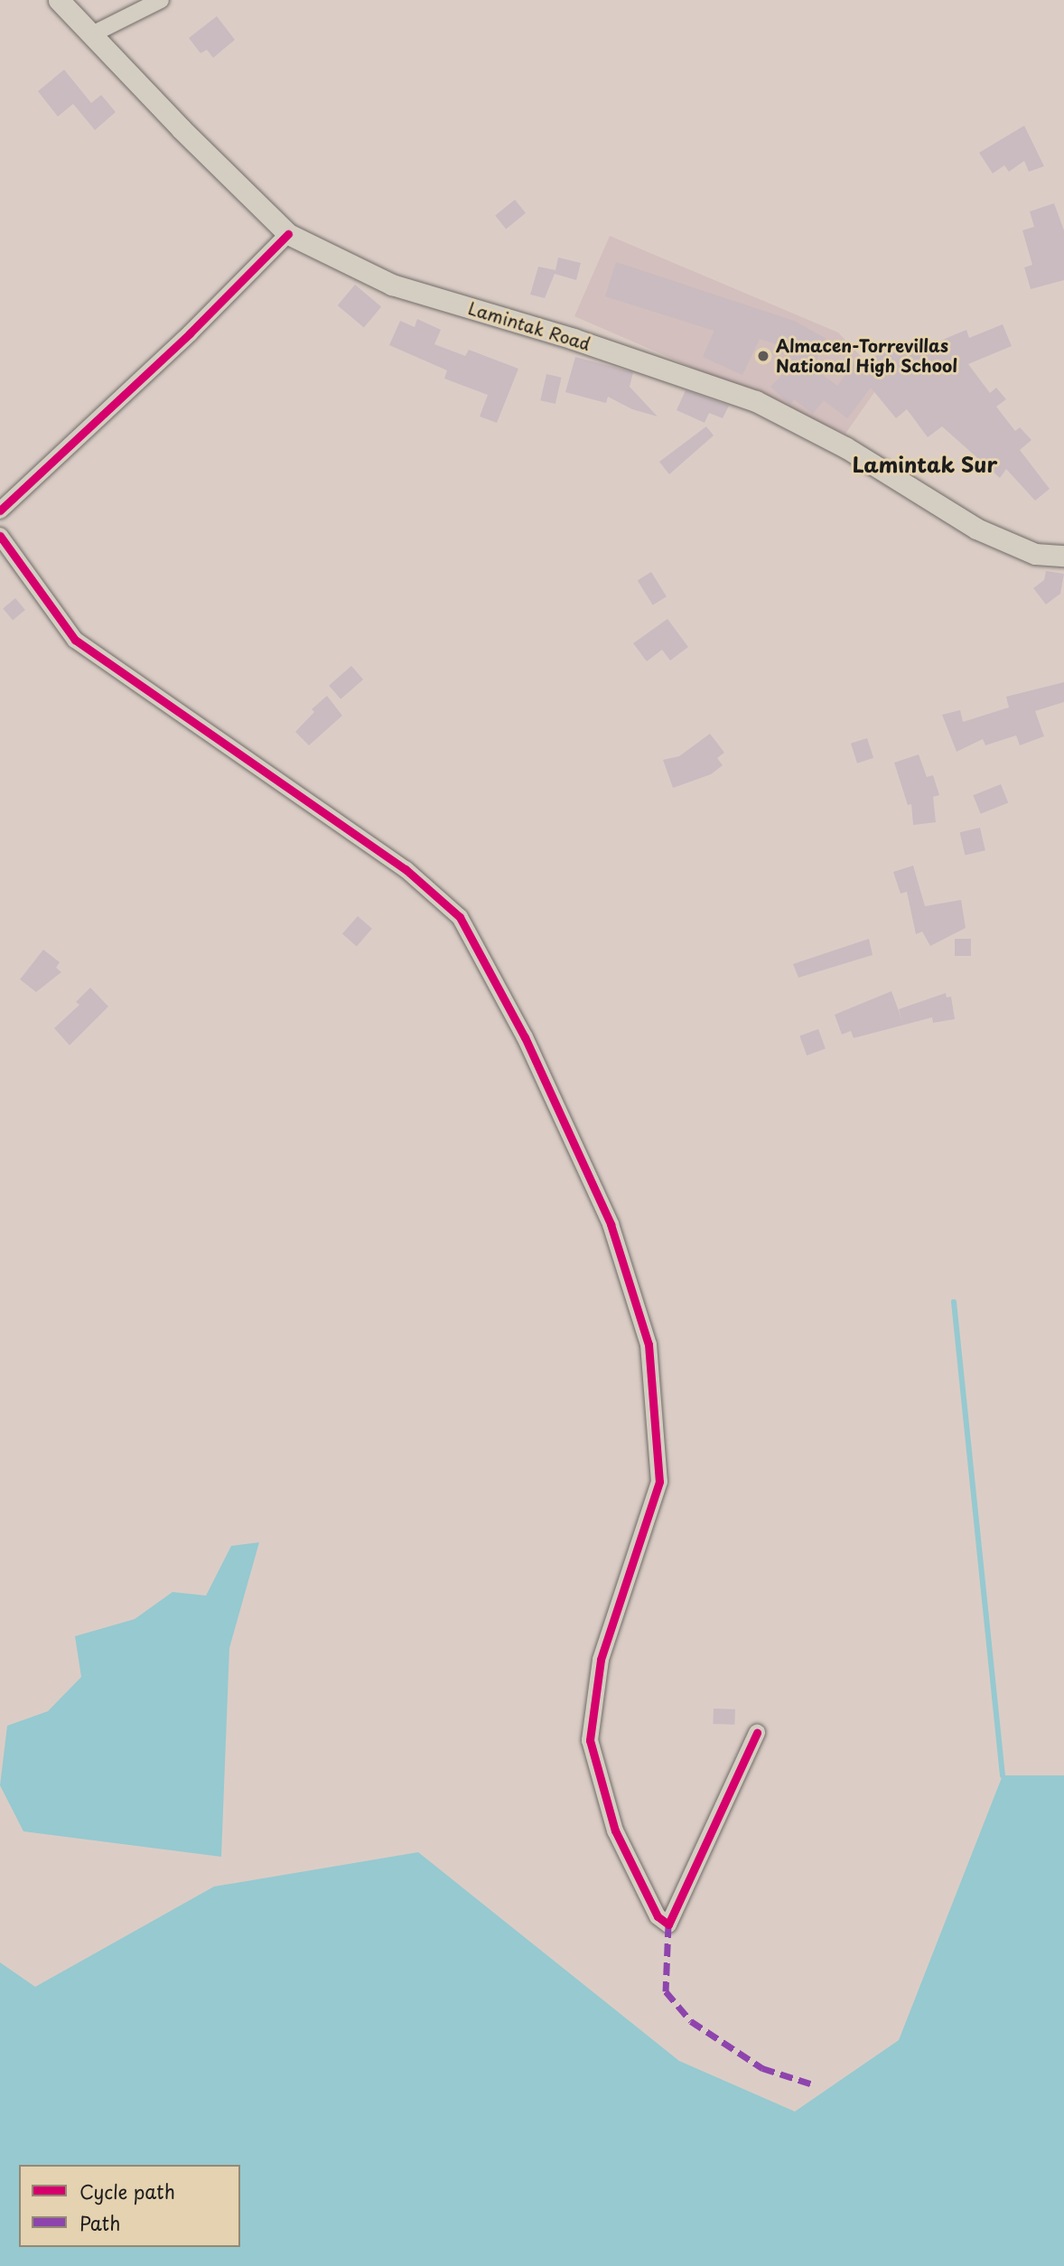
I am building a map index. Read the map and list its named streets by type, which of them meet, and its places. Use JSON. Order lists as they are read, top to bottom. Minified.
{"streets":{"main road":["Lamintak Road"]},"districts":["Lamintak Sur"],"places":["Almacen-Torrevillas National High School"],"legend":["Cycle path","Path"]}
